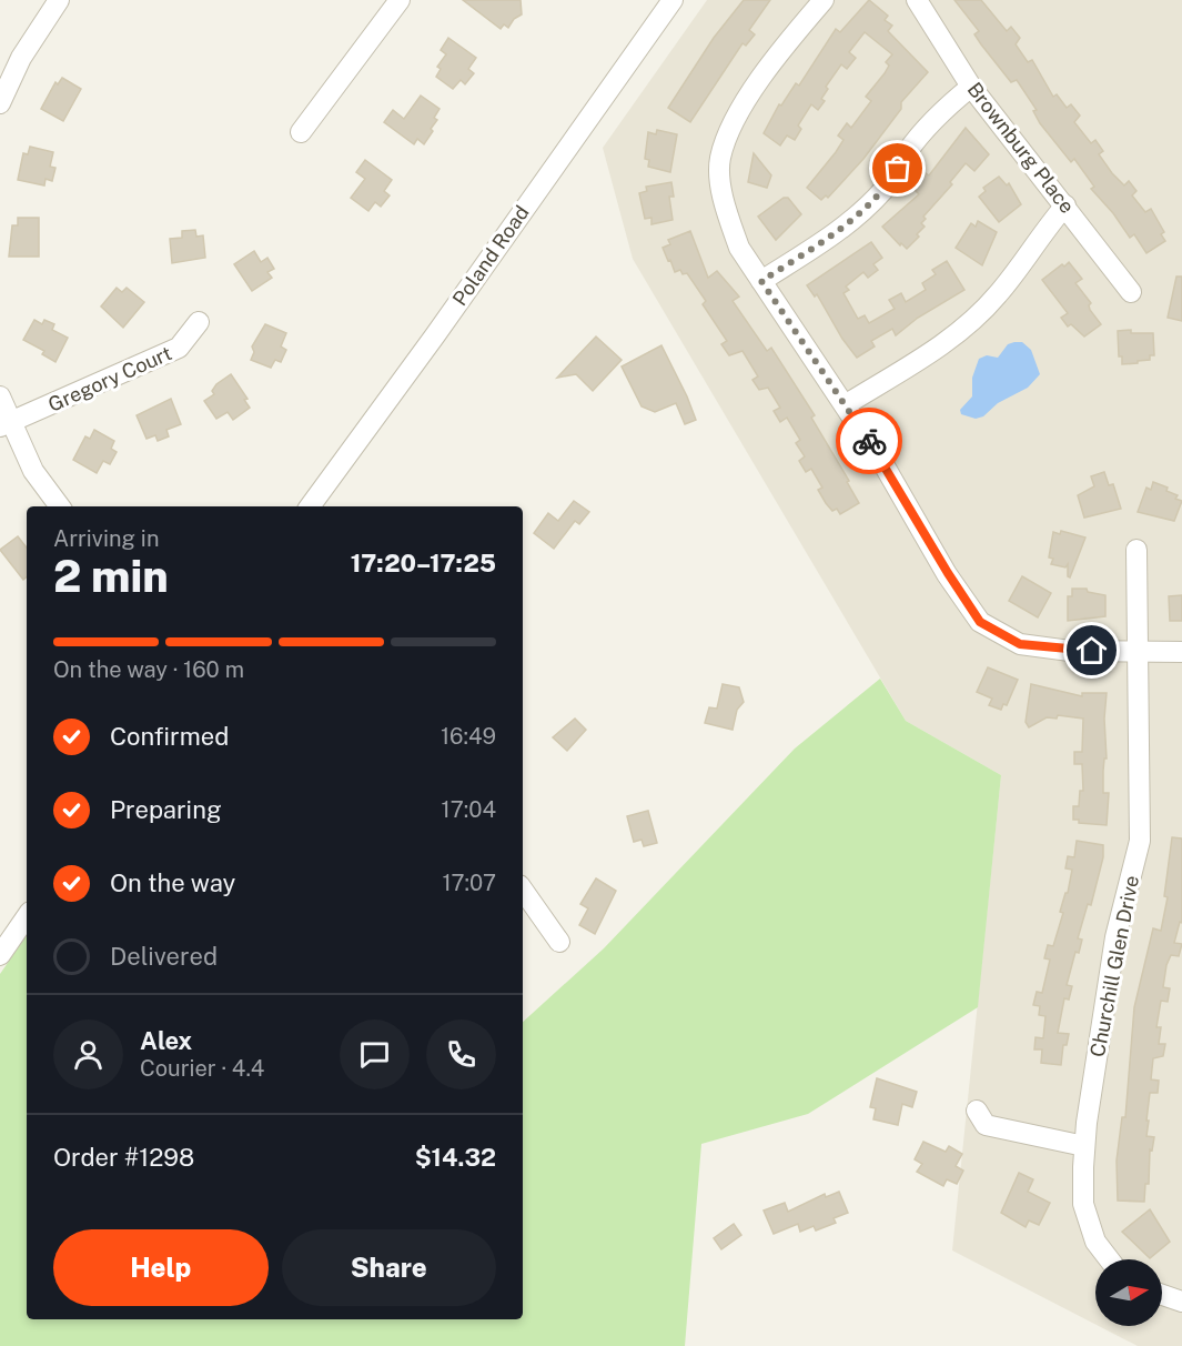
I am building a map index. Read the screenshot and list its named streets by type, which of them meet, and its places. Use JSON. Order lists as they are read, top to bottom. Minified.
{"streets":{"street":["Brownburg Place","Poland Road","Gregory Court","Churchill Glen Drive"]},"north":"right","page":{"heading":["2 min","Arriving in","17:20–17:25"],"panel":["Alex","Courier · 4.4","Order #1298","$14.32"],"bar":"On the way · 160 m","list":[["Confirmed","16:49"],["Preparing","17:04"],["On the way","17:07"],"Delivered"],"buttons":["Help","Share"]}}
